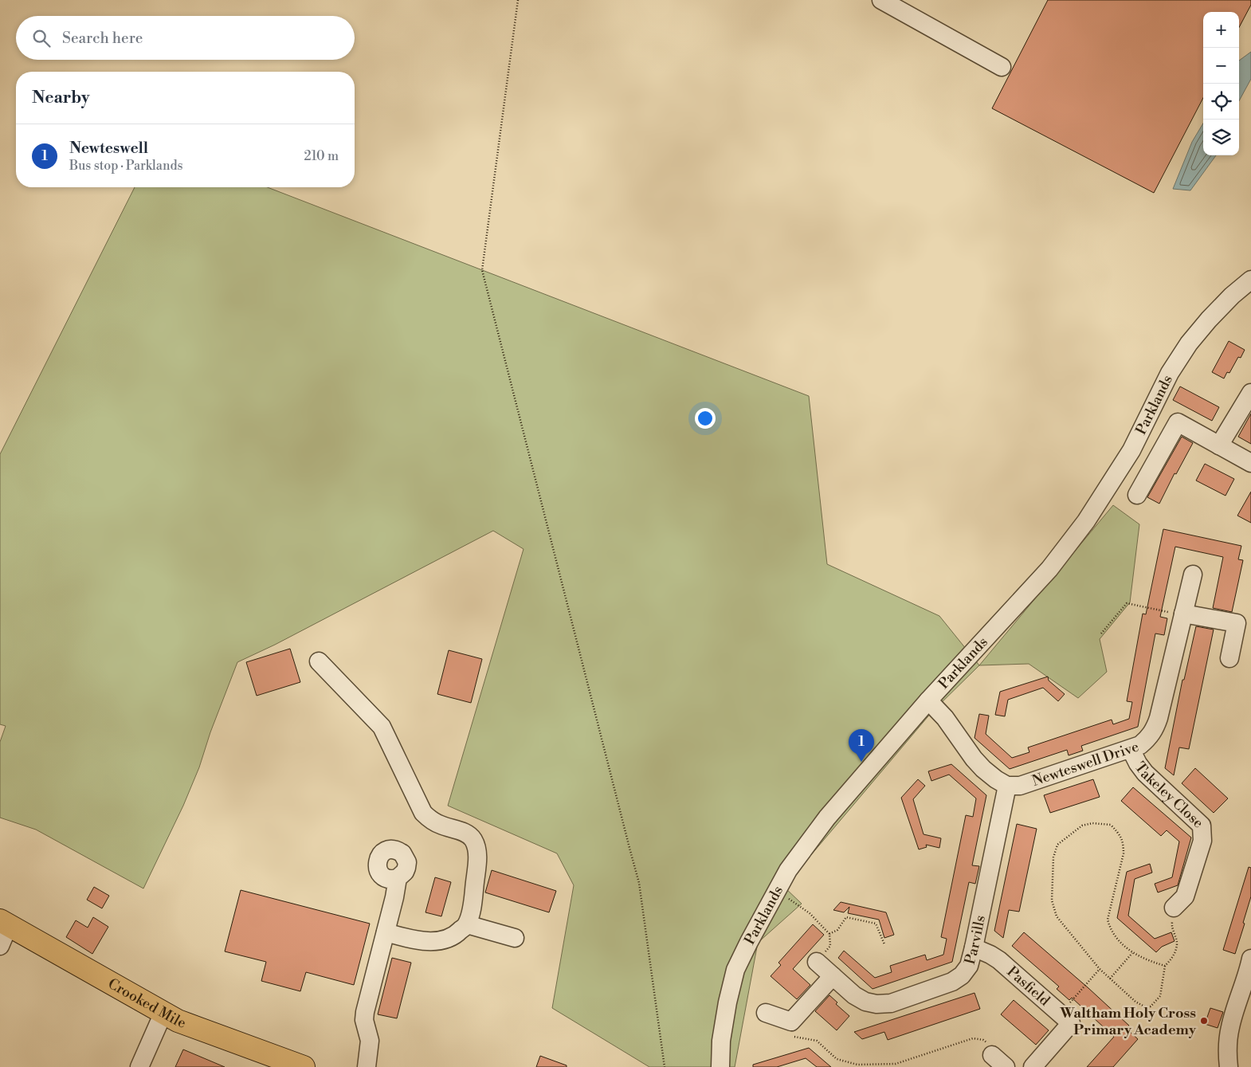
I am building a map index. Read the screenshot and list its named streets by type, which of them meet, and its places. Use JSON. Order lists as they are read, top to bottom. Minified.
{"streets":{"main road":["Crooked Mile"],"street":["Parklands","Newteswell Drive","Takeley Close","Parvills","Pasfield"]},"crossings":[["Newteswell Drive","Takeley Close"],["Newteswell Drive","Parvills"],["Parvills","Pasfield"]],"places":["Waltham Holy Cross Primary Academy"],"page":{"map_buttons":["+","−"],"search":"Search here","heading":"Nearby","list":[{"mark":"1","name":"Newteswell","note":"Bus stop · Parklands","value":"210 m"}],"pins":"1"}}
